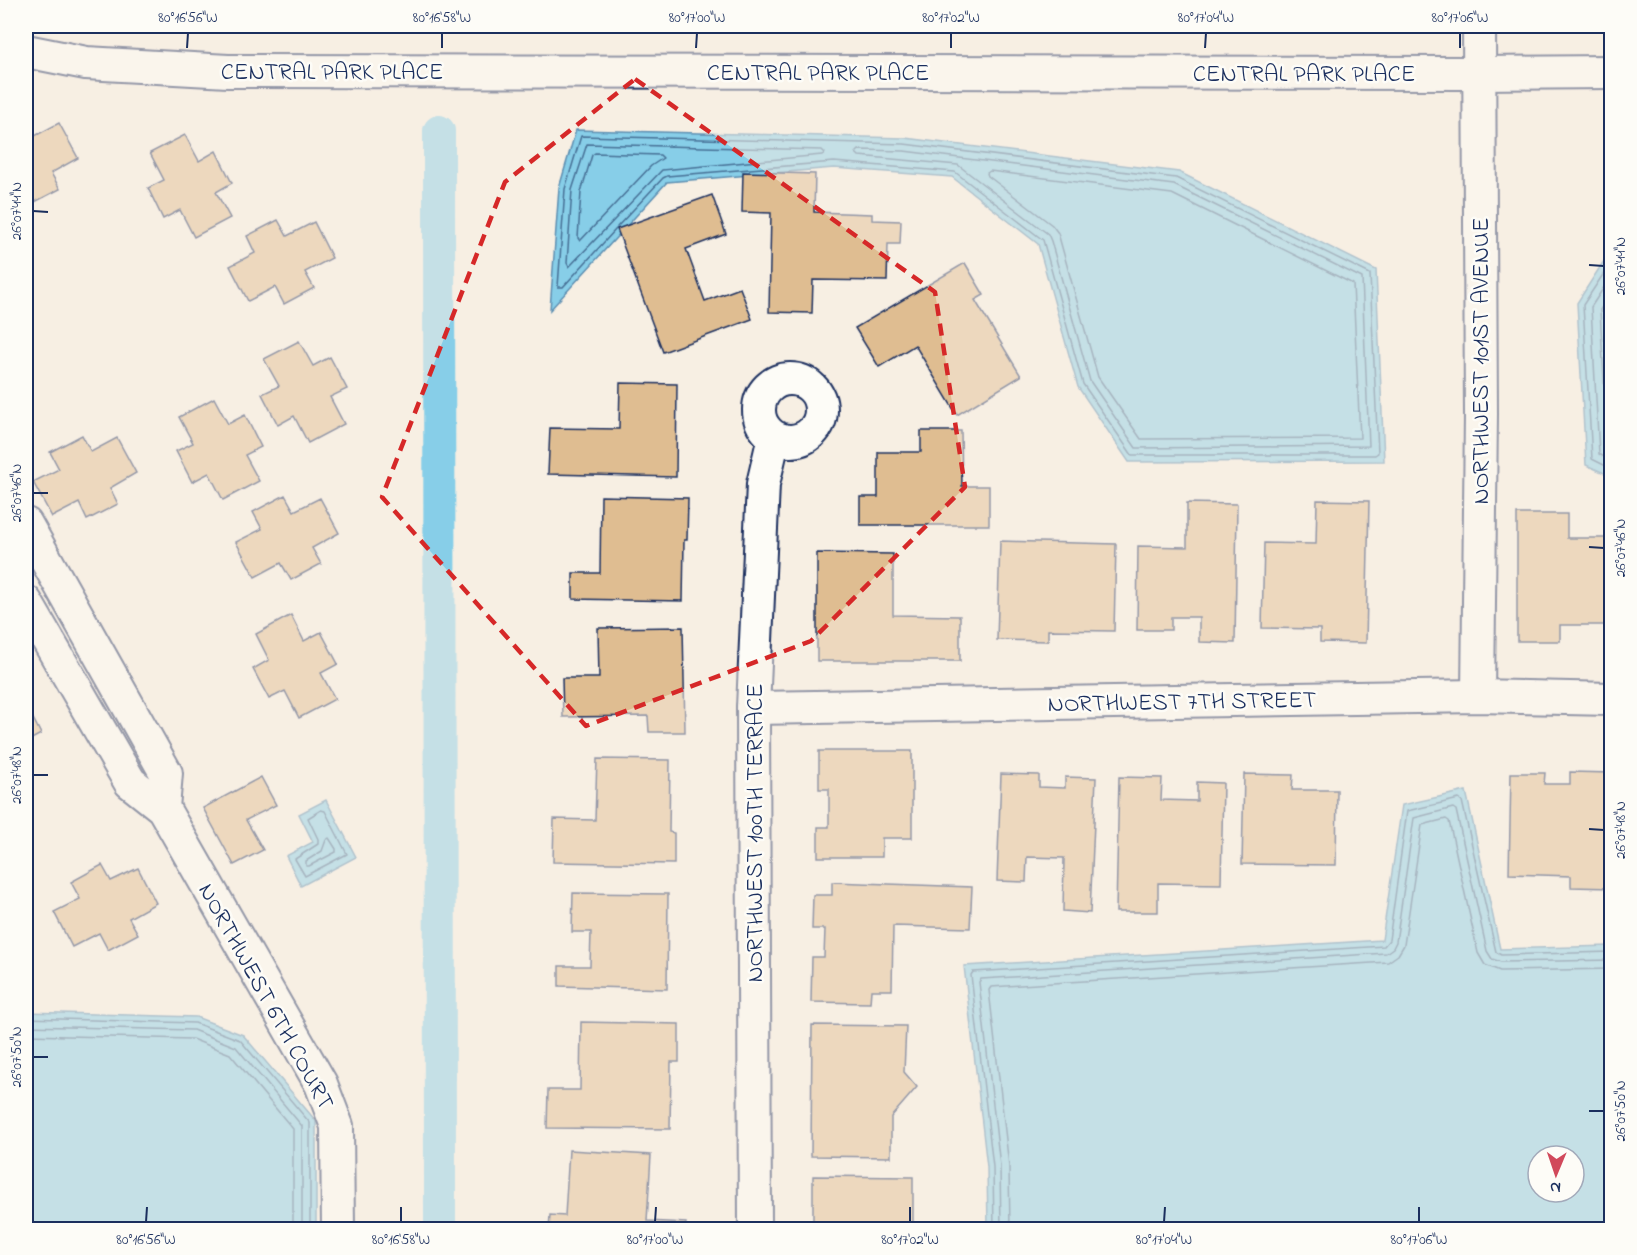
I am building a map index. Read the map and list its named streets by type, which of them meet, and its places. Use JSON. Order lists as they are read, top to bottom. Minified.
{"streets":{"street":["CENTRAL PARK PLACE","NORTHWEST 101ST AVENUE","NORTHWEST 7TH STREET","NORTHWEST 100TH TERRACE","NORTHWEST 6TH COURT"]},"crossings":[["CENTRAL PARK PLACE","NORTHWEST 101ST AVENUE"],["NORTHWEST 101ST AVENUE","NORTHWEST 7TH STREET"],["NORTHWEST 7TH STREET","NORTHWEST 100TH TERRACE"]],"north":"bottom","coordinates":["80°16'56\"W","80°16'58\"W","80°17'00\"W","80°17'02\"W","80°17'04\"W","80°17'06\"W","26°07'44\"N","26°07'46\"N","26°07'48\"N","26°07'50\"N"]}
